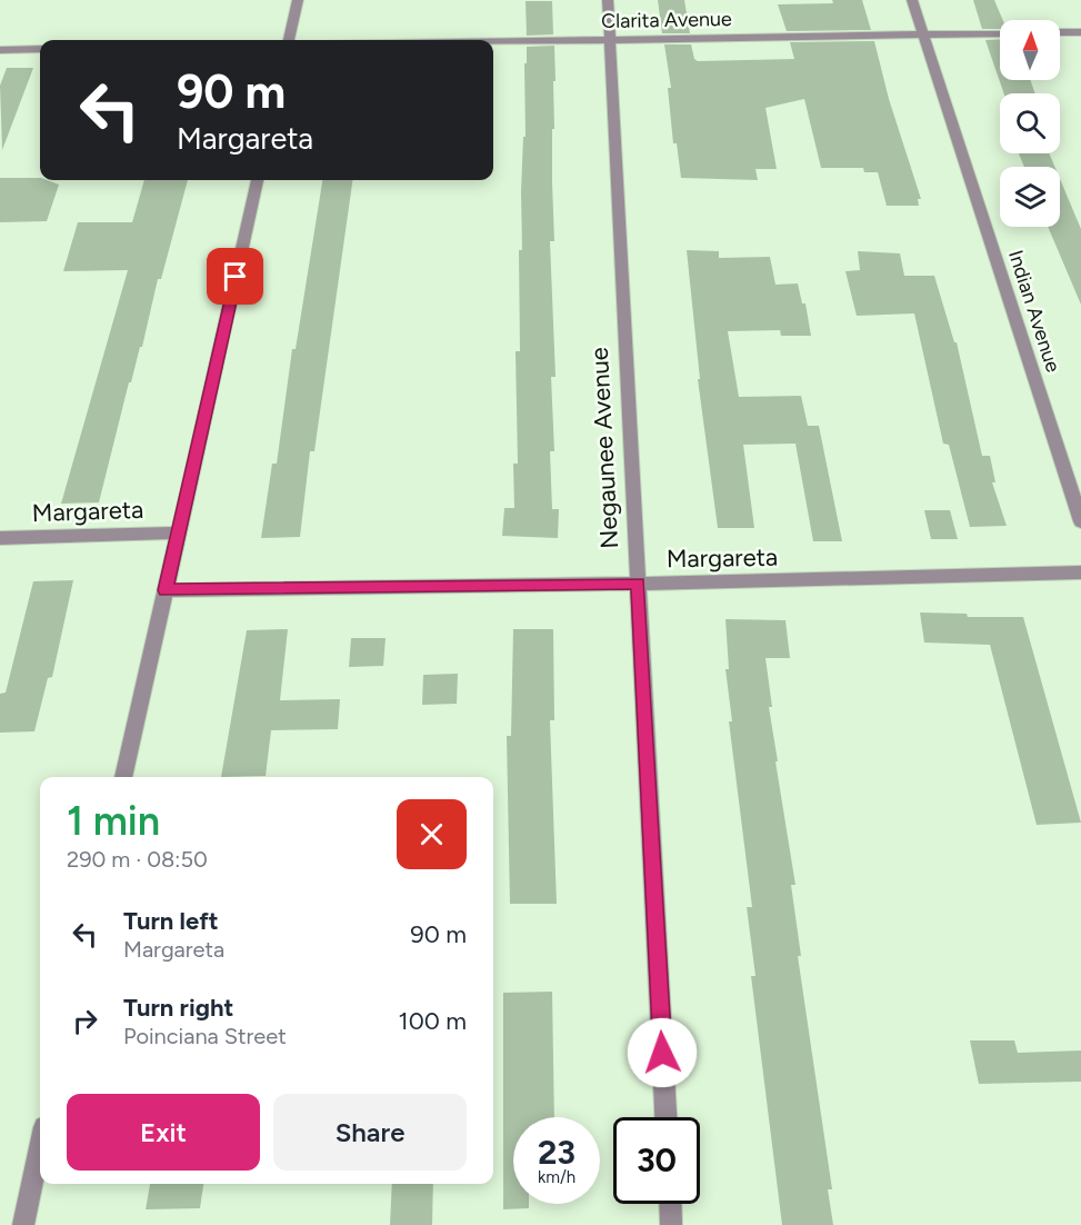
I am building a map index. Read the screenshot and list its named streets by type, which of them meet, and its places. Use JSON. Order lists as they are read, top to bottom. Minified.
{"streets":{"street":["Clarita Avenue","Indian Avenue","Negaunee Avenue","Margareta"]},"crossings":[["Clarita Avenue","Indian Avenue"],["Clarita Avenue","Negaunee Avenue"],["Negaunee Avenue","Margareta"]],"north":"top","page":{"turn":["90 m","Margareta"],"heading":["1 min","290 m · 08:50"],"list":[{"name":"Turn left","note":"Margareta","value":"90 m"},{"name":"Turn right","note":"Poinciana Street","value":"100 m"}],"buttons":["Exit","Share"],"speed":"23 km/h","limit":"30"}}
